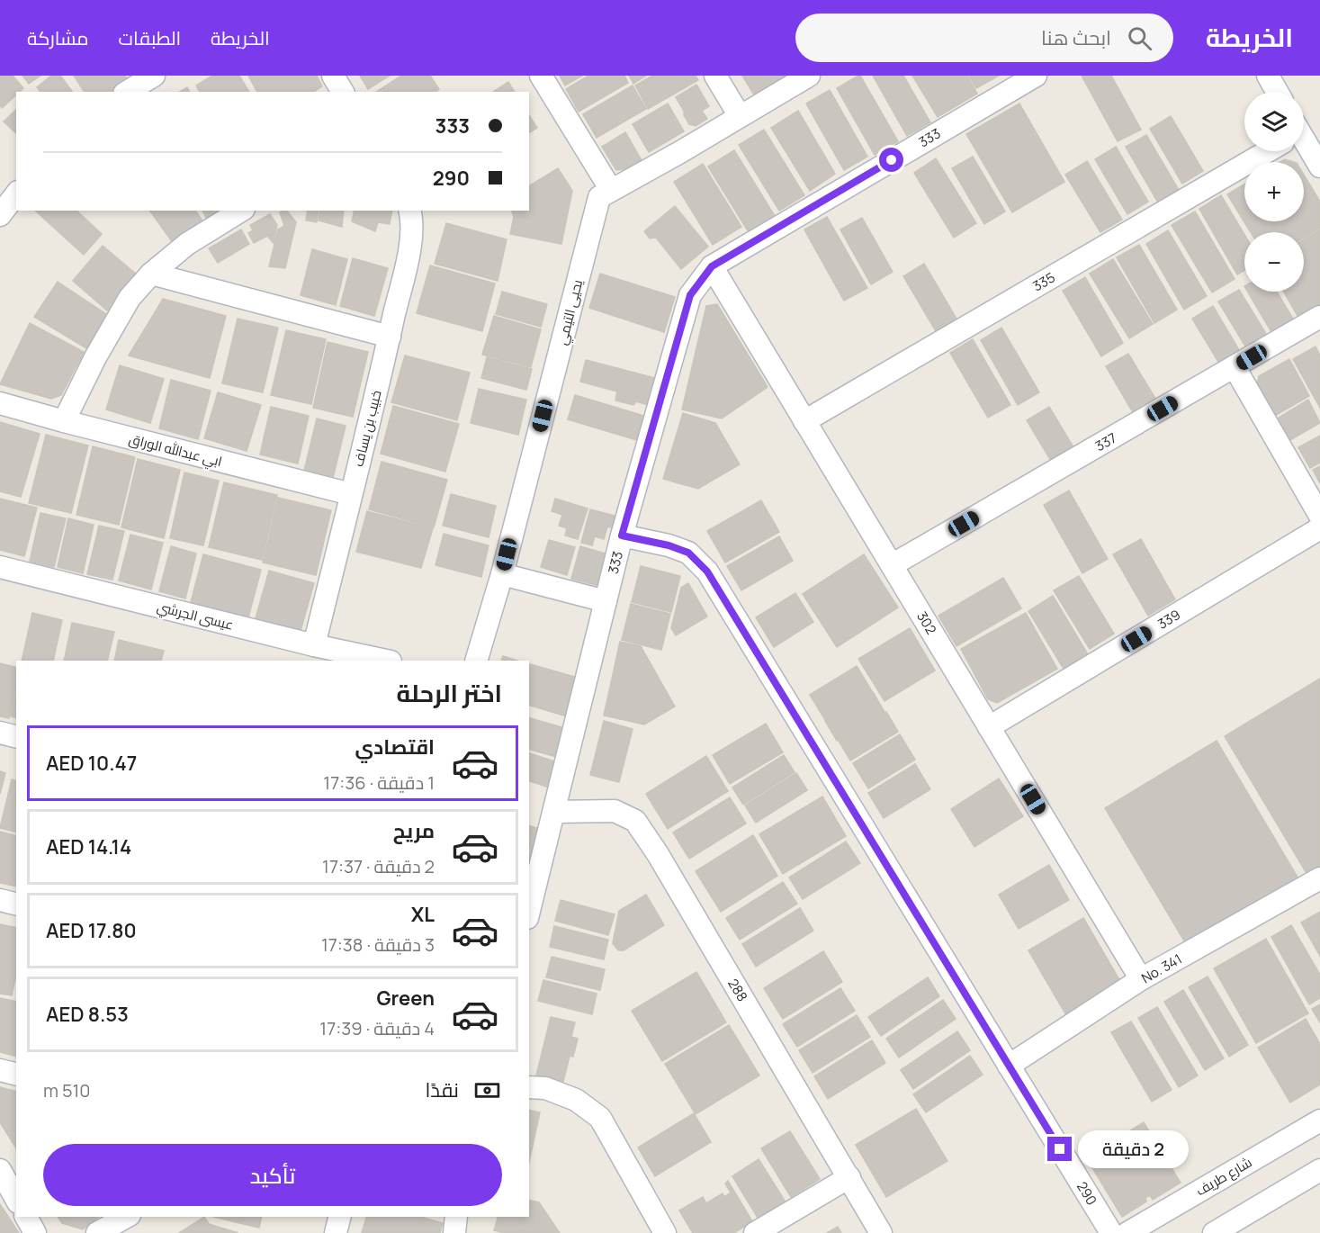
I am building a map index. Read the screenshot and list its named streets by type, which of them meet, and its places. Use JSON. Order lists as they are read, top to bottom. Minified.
{"streets":{"street":["333","335","يحيى التيمي","خبيب بن يساف","337","ابي عبدالله الوراق","عيسى الجرشي","339","302","No. 341","288","شارع طريف","290"]},"crossings":[["333","302"],["333","288"],["333","290"],["335","302"],["خبيب بن يساف","ابي عبدالله الوراق"],["خبيب بن يساف","عيسى الجرشي"],["337","302"],["339","302"],["302","No. 341"],["No. 341","290"]],"page":{"header":"الخريطة","search":"ابحث هنا","nav":["الخريطة","الطبقات","مشاركة"],"map_buttons":["+","−"],"banner":["333","290"],"heading":"اختر الرحلة","list":[{"name":"اقتصادي","note":"1 دقيقة · 17:36","value":"AED 10.47"},{"name":"مريح","note":"2 دقيقة · 17:37","value":"AED 14.14"},{"name":"XL","note":"3 دقيقة · 17:38","value":"AED 17.80"},{"name":"Green","note":"4 دقيقة · 17:39","value":"AED 8.53"}],"pay":["نقدًا","510 m"],"bubble":"2 دقيقة","buttons":"تأكيد"}}
